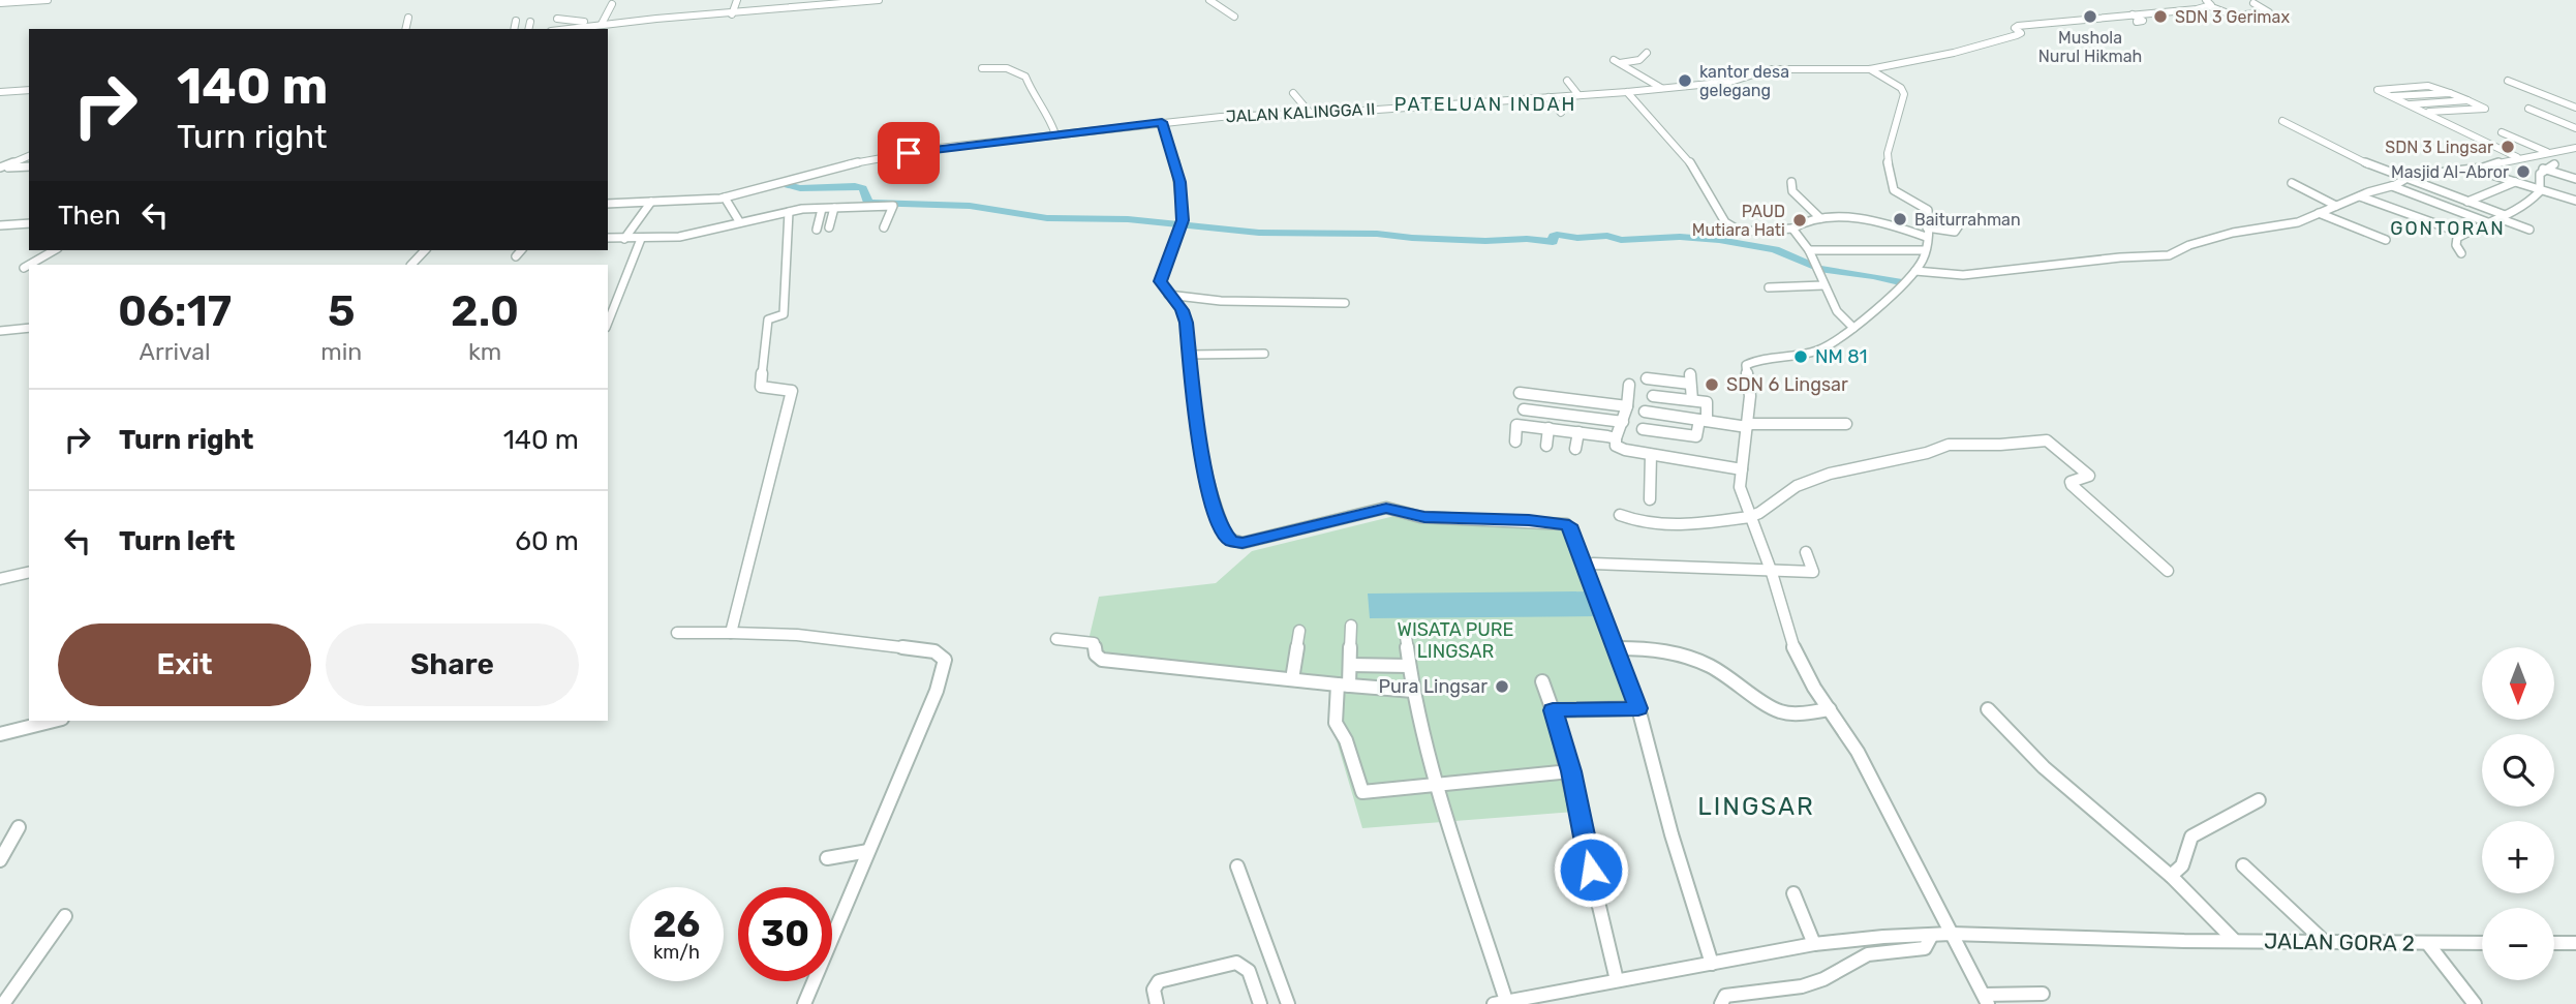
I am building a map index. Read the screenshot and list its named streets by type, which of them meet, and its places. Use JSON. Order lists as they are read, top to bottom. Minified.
{"streets":{"street":["JALAN KALINGGA II","JALAN GORA 2"]},"districts":["PATELUAN INDAH","GONTORAN","LINGSAR"],"parks":["WISATA PURE LINGSAR"],"places":["Mushola Nurul Hikmah","SDN 3 Gerimax","kantor desa gelegang","SDN 3 Lingsar","Masjid Al-Abror","Baiturrahman","PAUD Mutiara Hati","NM 81","SDN 6 Lingsar","Pura Lingsar"],"north":"bottom","page":{"turn":["140 m","Turn right"],"then":"Then","eta":["06:17","Arrival","5","min","2.0","km"],"list":[{"name":"Turn right","value":"140 m"},{"name":"Turn left","value":"60 m"}],"buttons":["Exit","Share"],"map_buttons":["+","−"],"speed":"26 km/h","limit":"30"}}
